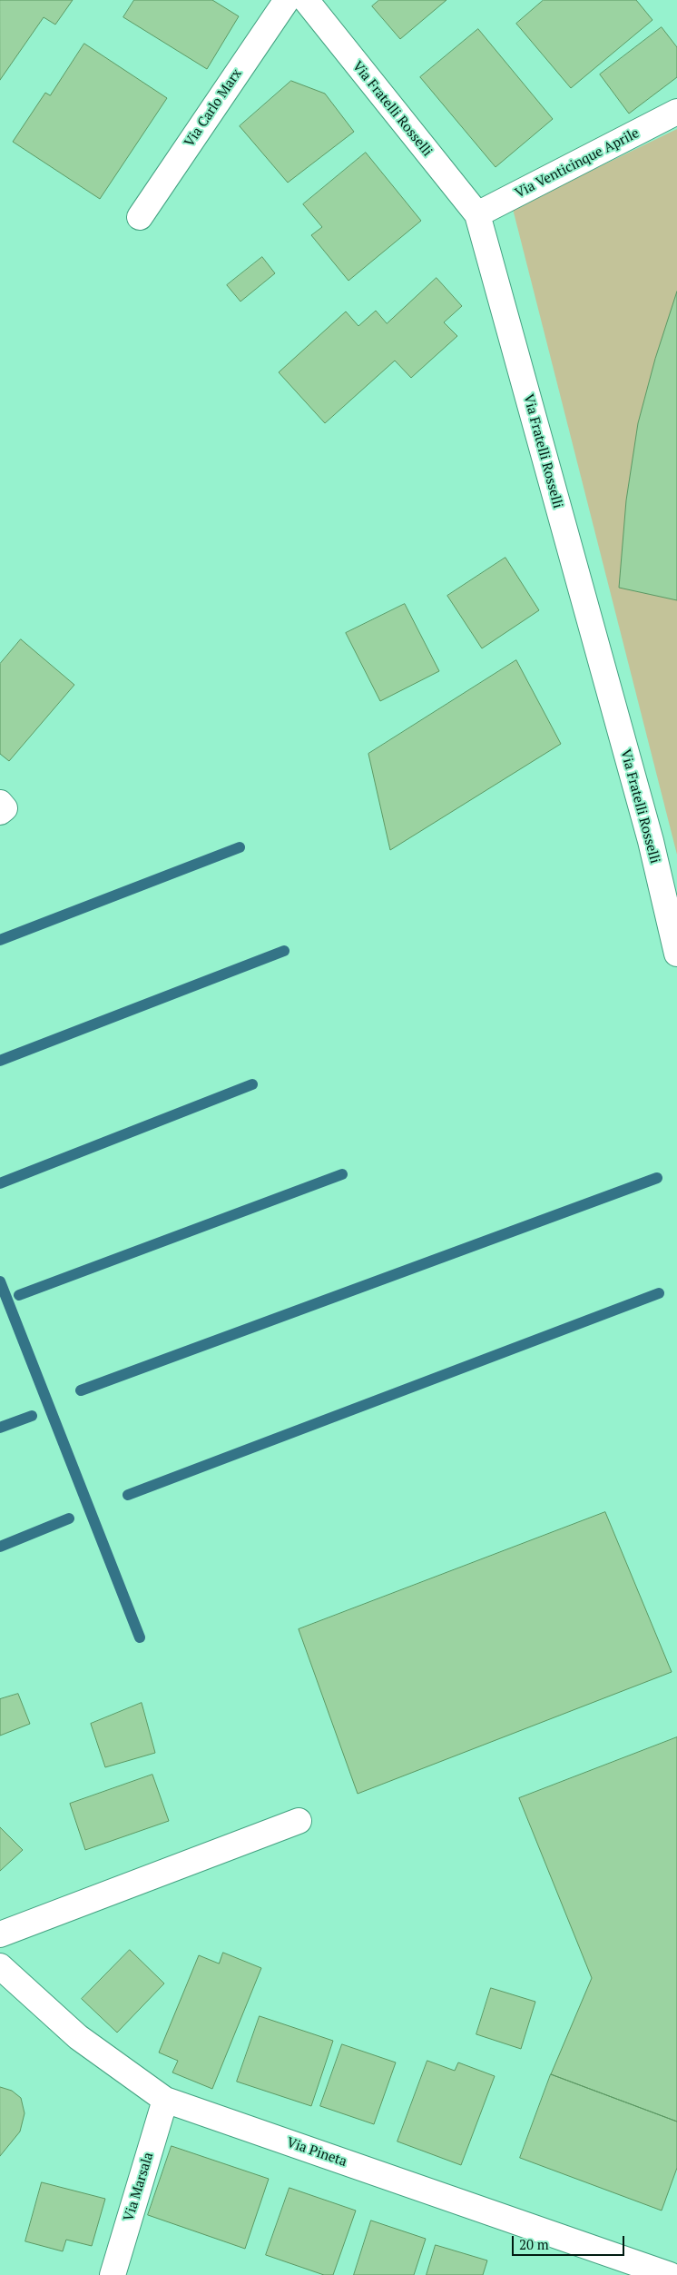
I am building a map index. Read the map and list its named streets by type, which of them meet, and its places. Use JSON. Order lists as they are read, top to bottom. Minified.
{"streets":{"street":["Via Carlo Marx","Via Fratelli Rosselli","Via Venticinque Aprile","Via Pineta","Via Marsala"]},"crossings":[["Via Fratelli Rosselli","Via Venticinque Aprile"],["Via Pineta","Via Marsala"]],"scale_bar":"20 m"}
